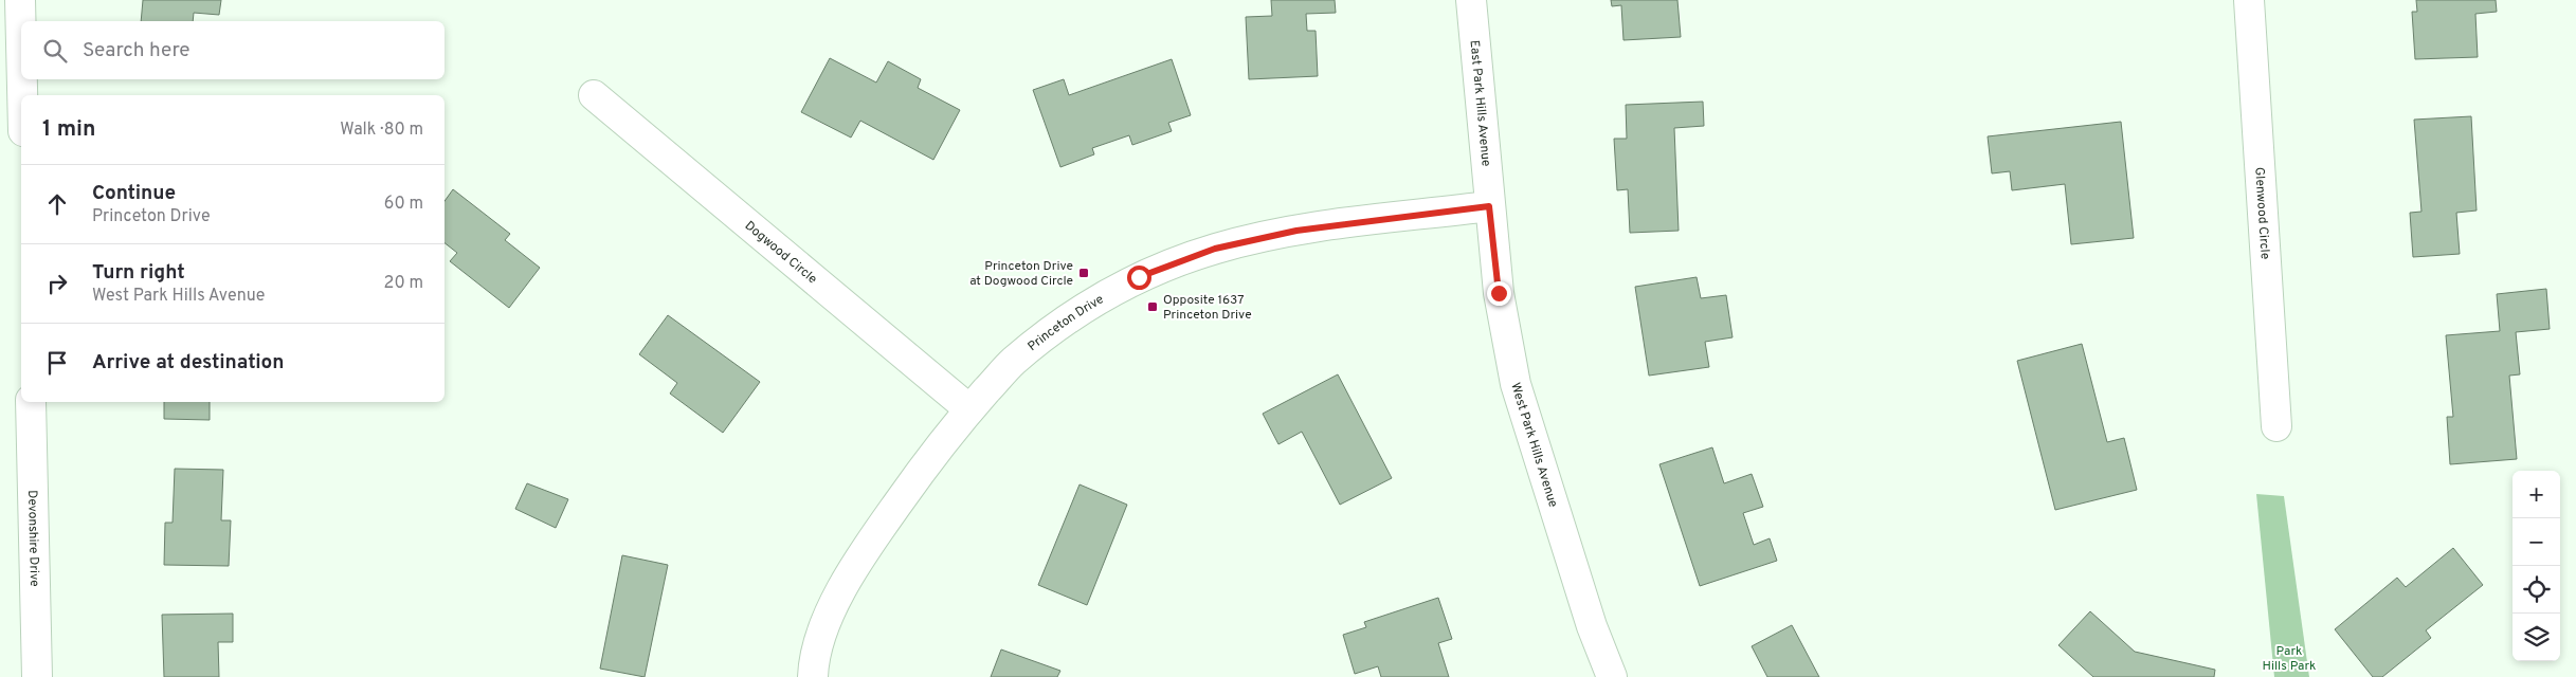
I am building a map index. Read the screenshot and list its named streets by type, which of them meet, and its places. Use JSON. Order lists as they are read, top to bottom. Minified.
{"streets":{"street":["East Park Hills Avenue","Glenwood Circle","Dogwood Circle","Princeton Drive","West Park Hills Avenue","Devonshire Drive"]},"crossings":[["East Park Hills Avenue","Princeton Drive"],["East Park Hills Avenue","West Park Hills Avenue"],["Dogwood Circle","Princeton Drive"],["Princeton Drive","West Park Hills Avenue"]],"parks":["Park Hills Park"],"places":{"transit":["Princeton Drive at Dogwood Circle","Opposite 1637 Princeton Drive"]},"page":{"search":"Search here","heading":["1 min","Walk · 80 m"],"list":[["Continue","Princeton Drive","60 m"],["Turn right","West Park Hills Avenue","20 m"],"Arrive at destination"],"map_buttons":["+","−"]}}
